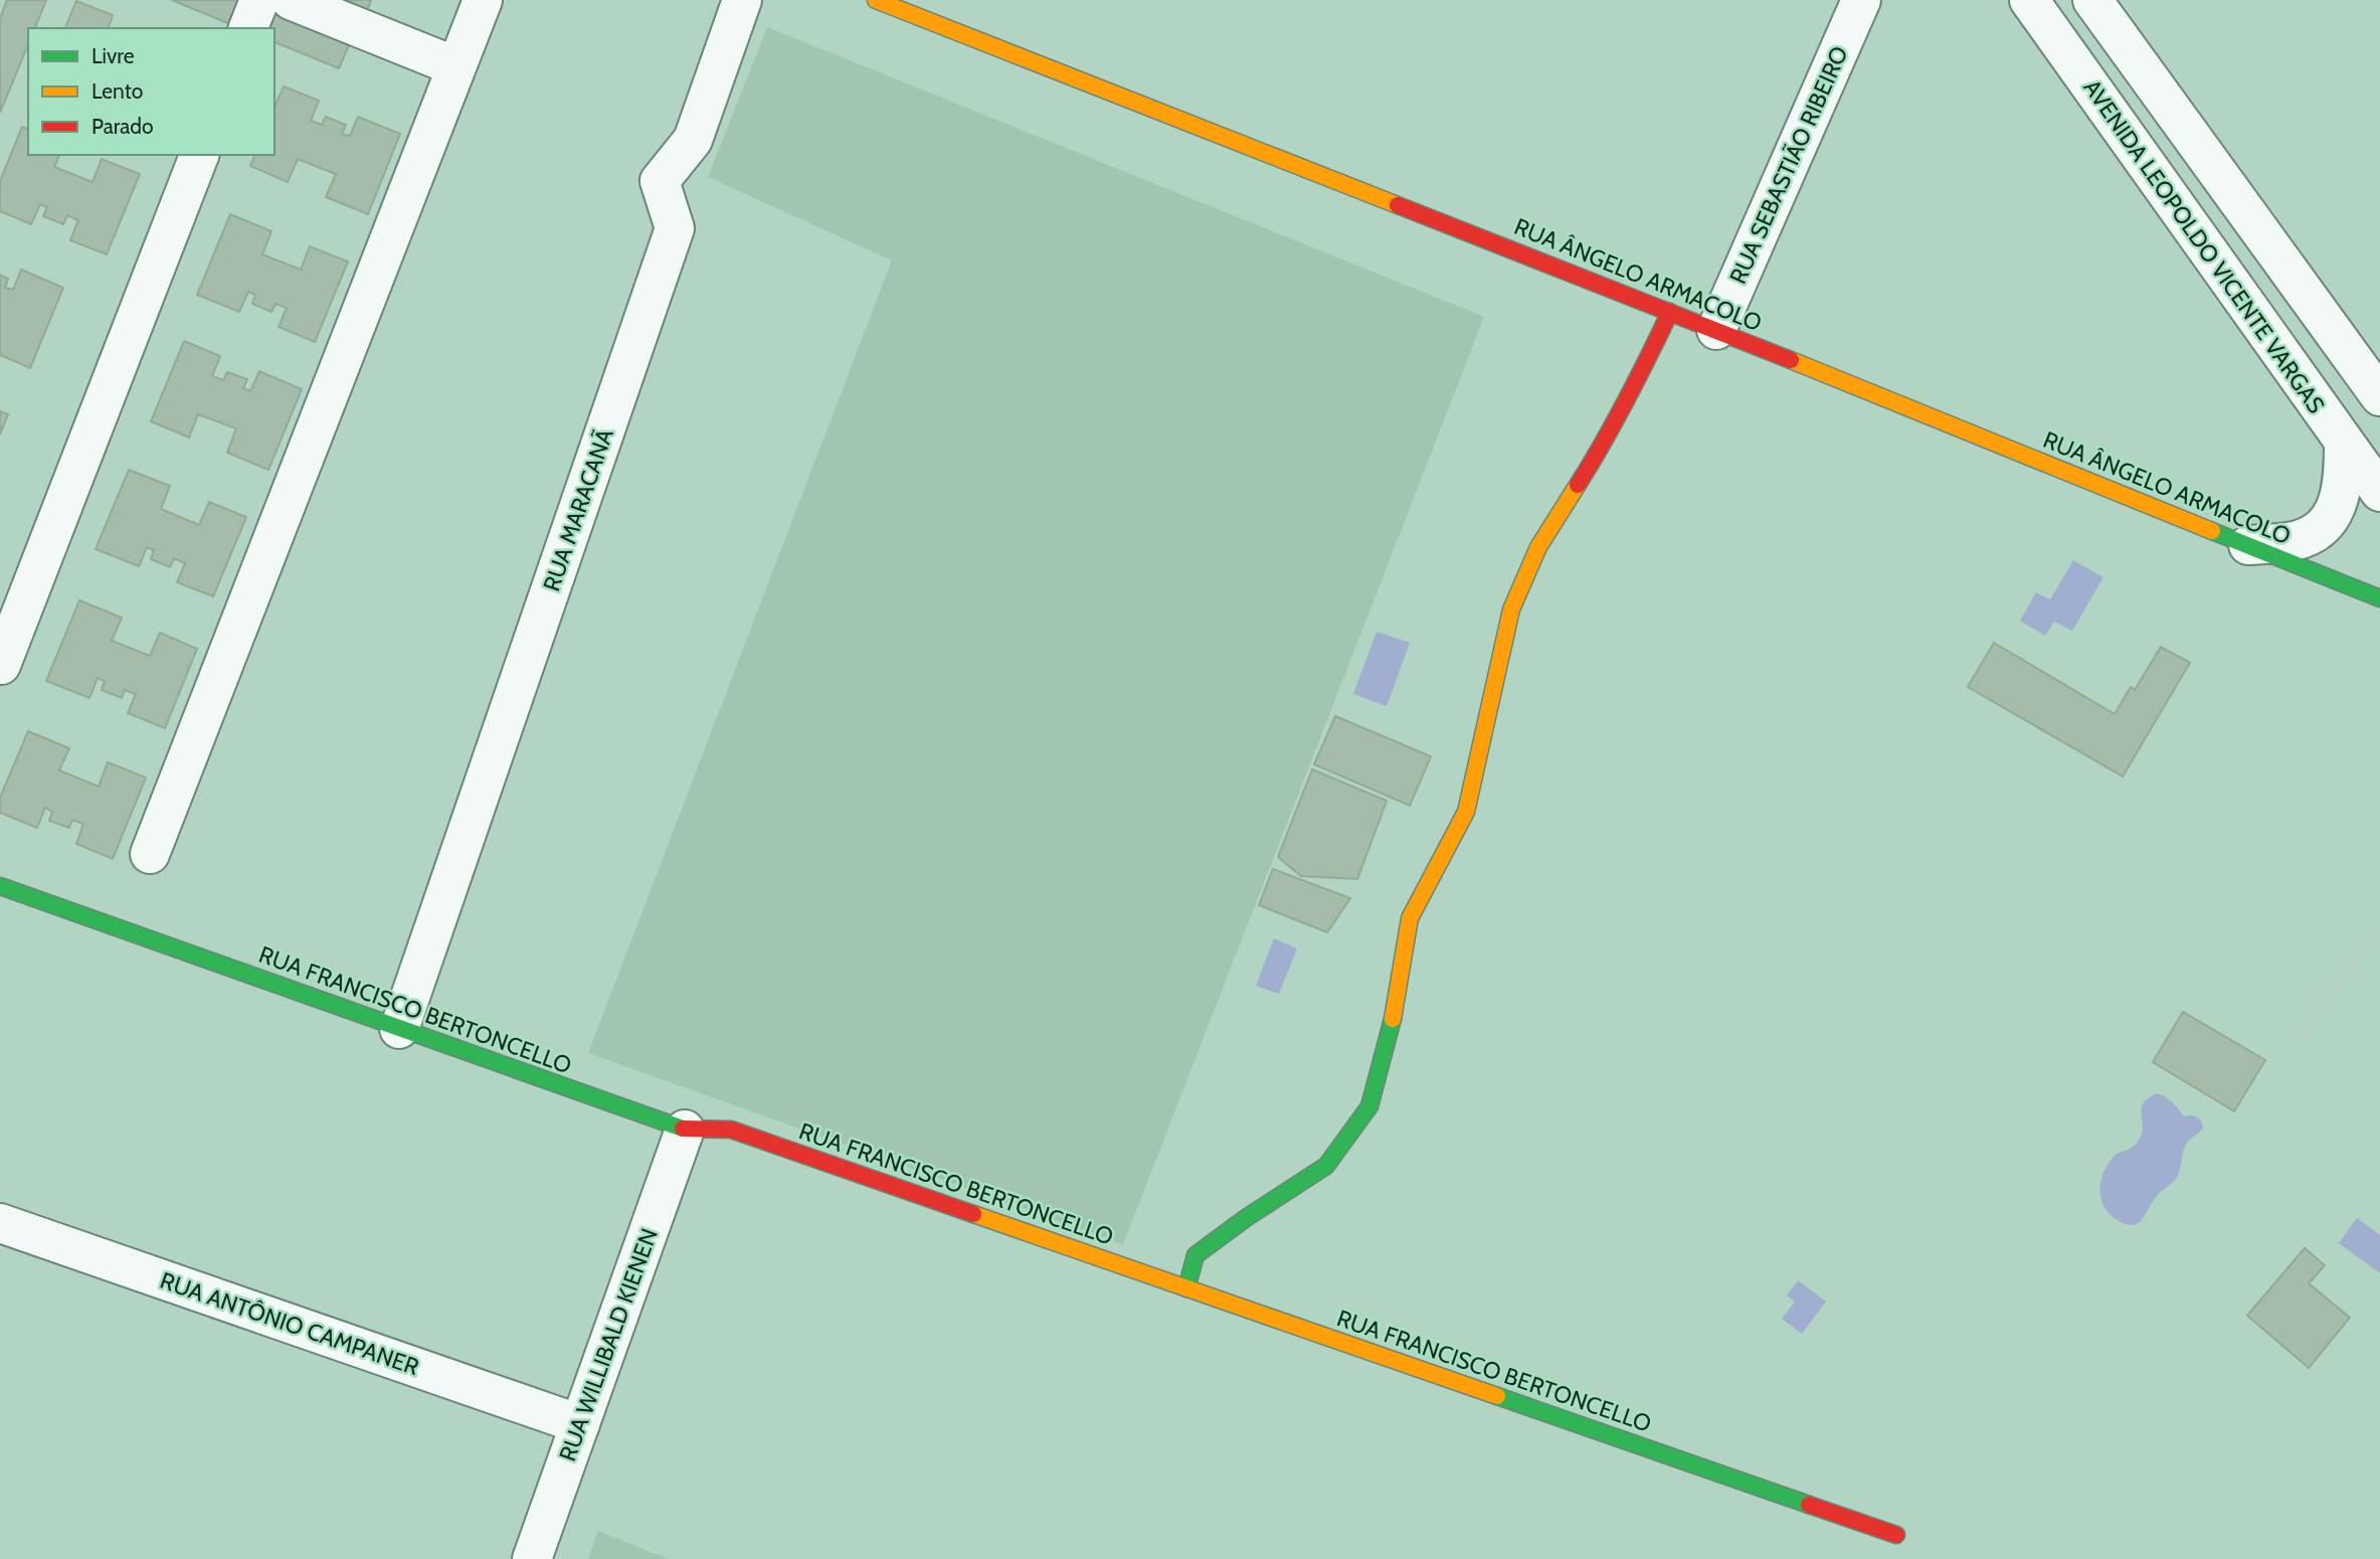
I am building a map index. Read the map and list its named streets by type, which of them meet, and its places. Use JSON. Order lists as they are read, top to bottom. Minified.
{"streets":{"street":["RUA SEBASTIÃO RIBEIRO","AVENIDA LEOPOLDO VICENTE VARGAS","RUA ÂNGELO ARMACOLO","RUA MARACANÃ","RUA FRANCISCO BERTONCELLO","RUA ANTÔNIO CAMPANER","RUA WILLIBALD KIENEN"]},"crossings":[["RUA SEBASTIÃO RIBEIRO","RUA ÂNGELO ARMACOLO"],["RUA MARACANÃ","RUA FRANCISCO BERTONCELLO"],["RUA FRANCISCO BERTONCELLO","RUA WILLIBALD KIENEN"],["RUA ANTÔNIO CAMPANER","RUA WILLIBALD KIENEN"]],"legend":["Livre","Lento","Parado"]}
